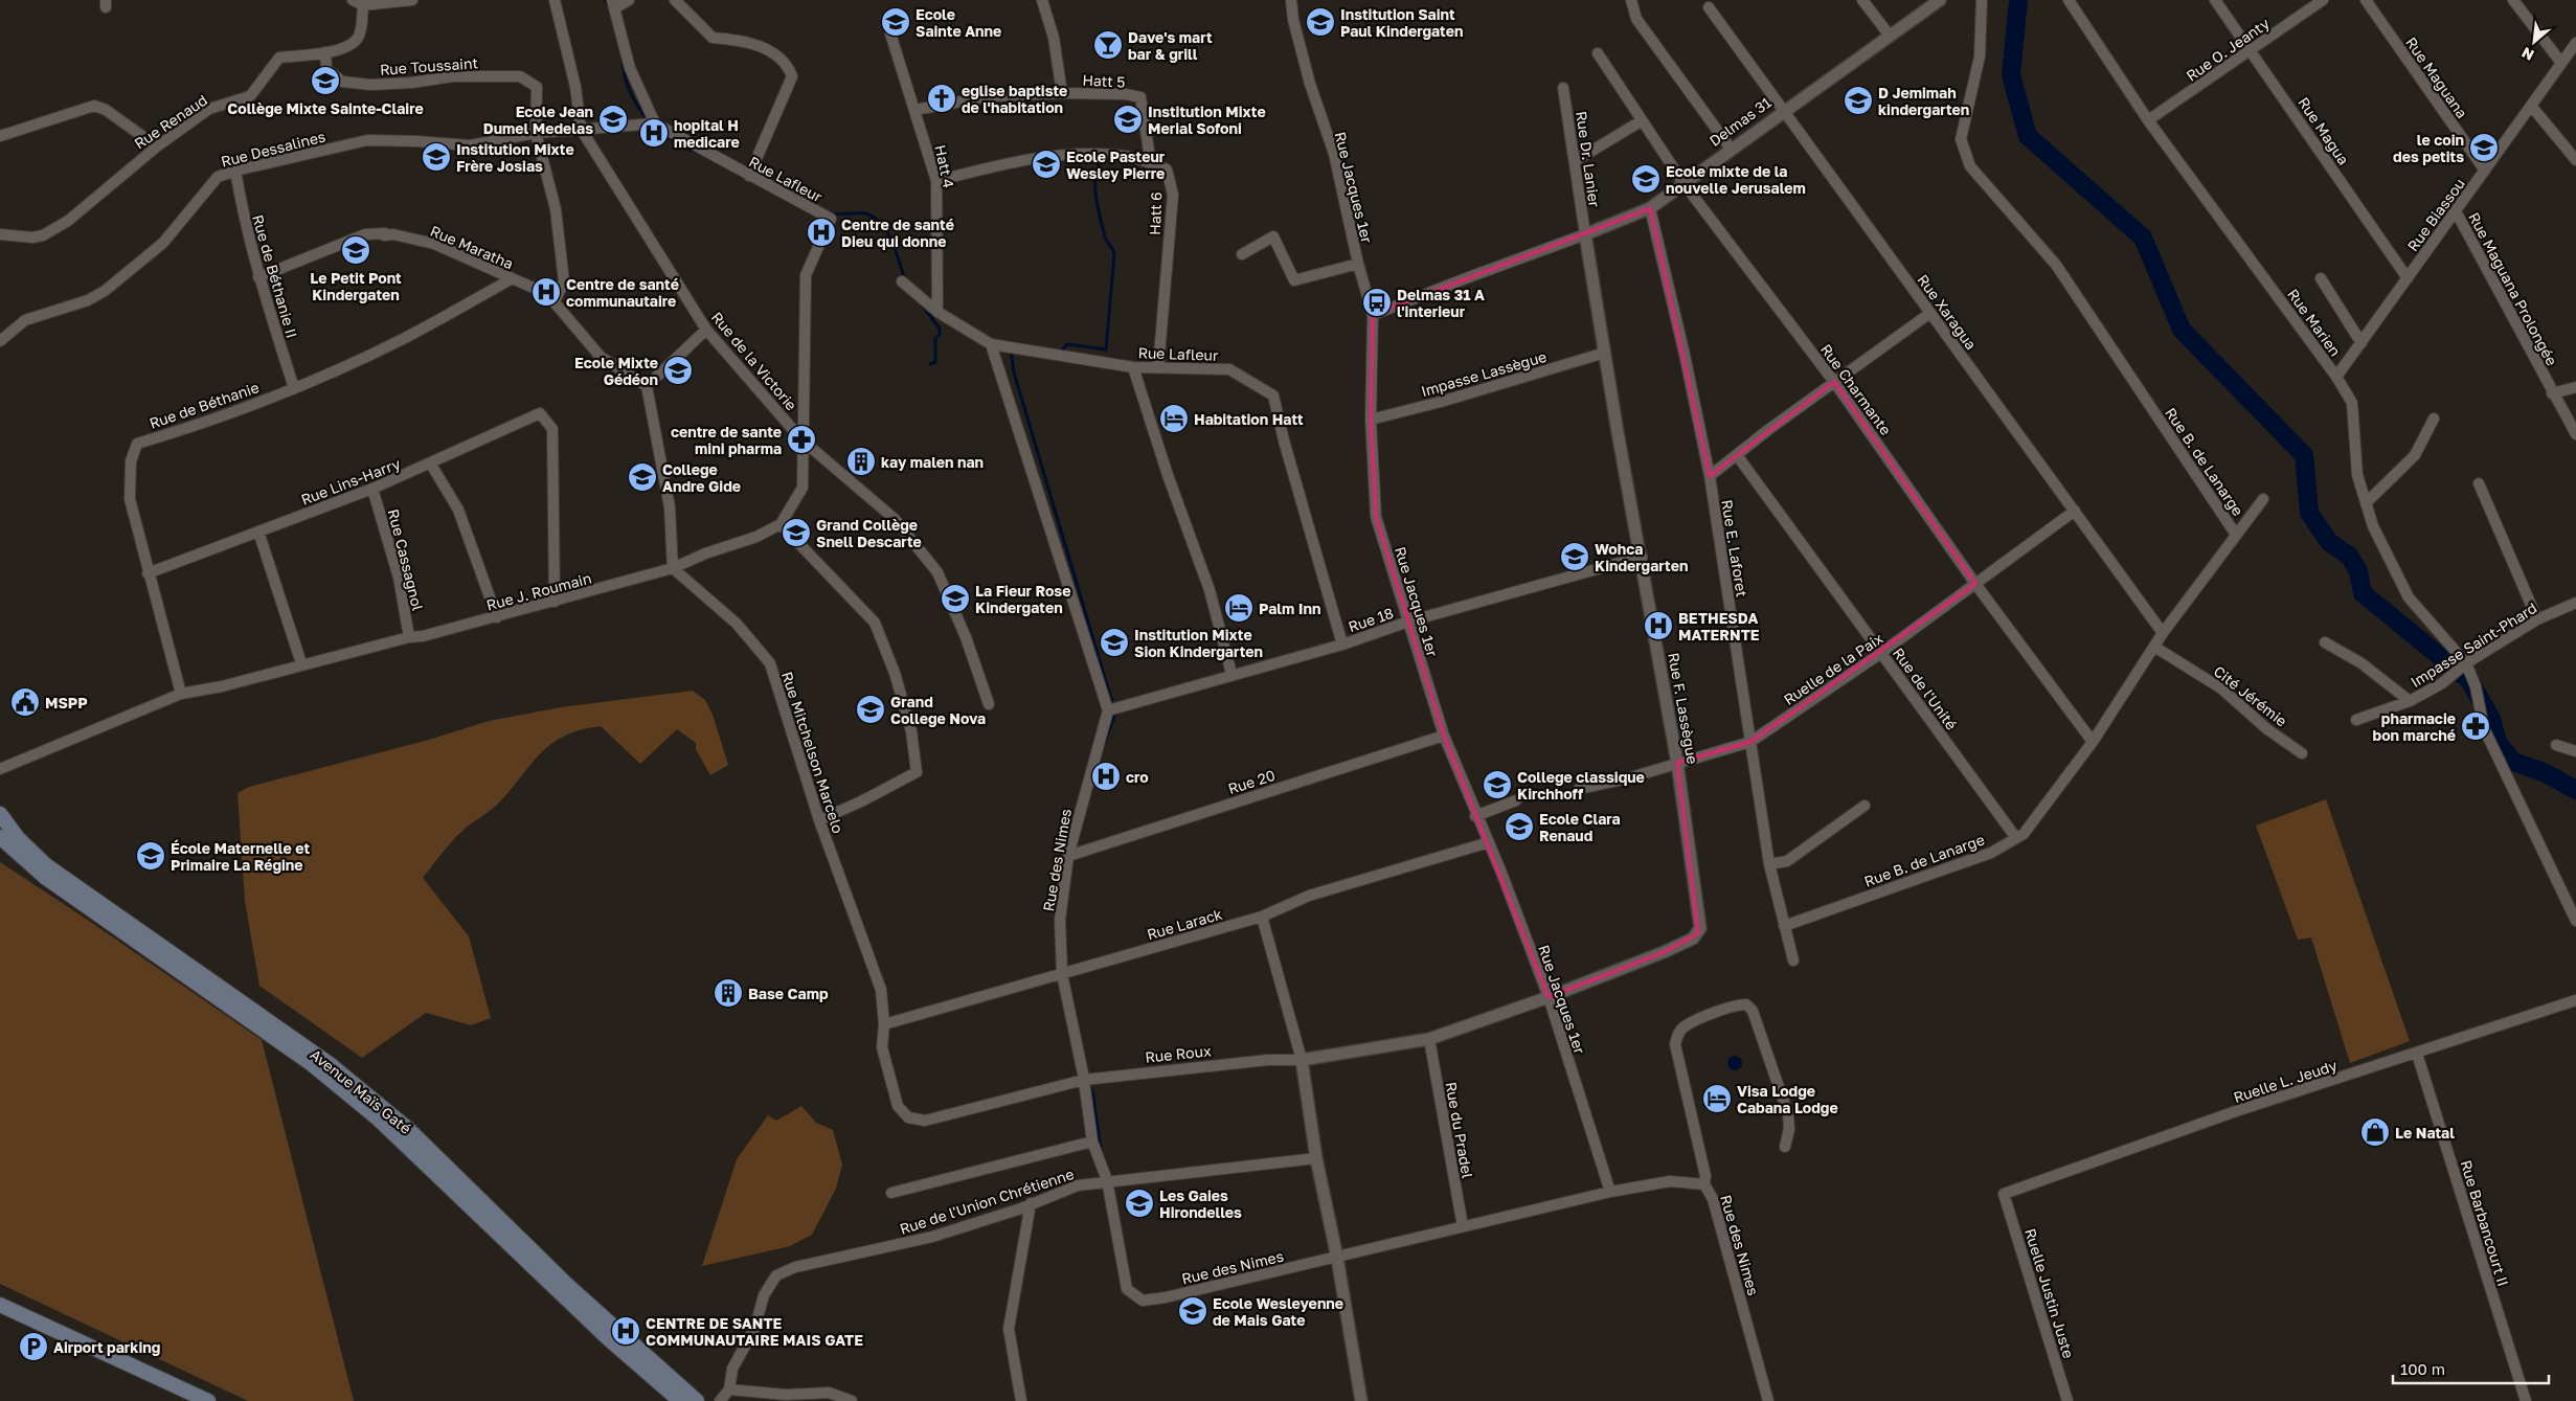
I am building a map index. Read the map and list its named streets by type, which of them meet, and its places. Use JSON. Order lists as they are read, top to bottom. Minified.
{"streets":{"main road":["Avenue Maïs Gaté"],"street":["Rue O. Jeanty","Rue Toussaint","Rue Maguana","Hatt 5","Rue Renaud","Delmas 31","Rue Magua","Rue Dessalines","Rue Dr. Lanier","Hatt 4","Rue Lafleur","Rue Jacques 1er","Hatt 6","Rue Biassou","Rue Maratha","Rue de Béthanie II","Rue Maguana Prolongée","Rue Xaragua","Rue Marien","Rue de la Victorie","Impasse Lassègue","Rue Charmante","Rue de Béthanie","Rue B. de Lanarge","Rue Lins-Harry","Rue E. Laforet","Rue Cassagnol","Rue J. Roumain","Rue 18","Impasse Saint-Phard","Ruelle de la Paix","Rue de l'Unité","Cité Jérémie","Rue F. Lassègue","Rue Mitchelson Marcelo","Rue 20","Rue des Nimes","Rue Larack","Rue Roux","Ruelle L. Jeudy","Rue du Pradel","Rue de l'Union Chrétienne","Rue Barbancourt II","Ruelle Justin Juste"]},"crossings":[["Rue O. Jeanty","Rue Magua"],["Rue O. Jeanty","Rue Marien"],["Rue Toussaint","Rue Renaud"],["Rue Toussaint","Rue Dessalines"],["Rue Maguana","Rue Biassou"],["Hatt 5","Hatt 6"],["Delmas 31","Rue Dr. Lanier"],["Delmas 31","Rue Jacques 1er"],["Delmas 31","Rue Xaragua"],["Delmas 31","Rue Charmante"],["Delmas 31","Rue E. Laforet"],["Delmas 31","Rue F. Lassègue"],["Rue Magua","Rue Biassou"],["Rue Dessalines","Rue de Béthanie II"],["Rue Dessalines","Rue de la Victorie"],["Rue Dr. Lanier","Rue F. Lassègue"],["Hatt 4","Rue Lafleur"],["Hatt 4","Hatt 6"],["Rue Lafleur","Hatt 6"],["Rue Lafleur","Rue de la Victorie"],["Rue Lafleur","Rue 18"],["Rue Jacques 1er","Impasse Lassègue"],["Rue Jacques 1er","Rue 18"],["Rue Jacques 1er","Rue F. Lassègue"],["Rue Jacques 1er","Rue 20"],["Rue Jacques 1er","Rue des Nimes"],["Rue Jacques 1er","Rue Larack"],["Rue Jacques 1er","Rue Roux"],["Rue Biassou","Rue Maguana Prolongée"],["Rue Biassou","Rue Marien"],["Rue Maratha","Rue de Béthanie II"],["Rue Maratha","Rue de Béthanie"],["Rue de Béthanie II","Rue de Béthanie"],["Rue Xaragua","Rue B. de Lanarge"],["Rue Xaragua","Ruelle de la Paix"],["Rue Marien","Impasse Saint-Phard"],["Impasse Lassègue","Rue F. Lassègue"],["Rue Charmante","Rue B. de Lanarge"],["Rue Charmante","Ruelle de la Paix"],["Rue de Béthanie","Rue Lins-Harry"],["Rue de Béthanie","Rue J. Roumain"],["Rue B. de Lanarge","Rue E. Laforet"],["Rue B. de Lanarge","Rue de l'Unité"],["Rue B. de Lanarge","Cité Jérémie"],["Rue Lins-Harry","Rue Cassagnol"],["Rue Lins-Harry","Rue J. Roumain"],["Rue E. Laforet","Ruelle de la Paix"],["Rue Cassagnol","Rue J. Roumain"],["Rue J. Roumain","Rue Mitchelson Marcelo"],["Rue 18","Rue F. Lassègue"],["Rue 18","Rue des Nimes"],["Ruelle de la Paix","Rue de l'Unité"],["Ruelle de la Paix","Rue F. Lassègue"],["Rue F. Lassègue","Rue Roux"],["Rue Mitchelson Marcelo","Rue Larack"],["Rue Mitchelson Marcelo","Rue Roux"],["Rue 20","Rue des Nimes"],["Rue des Nimes","Rue Larack"],["Rue des Nimes","Rue Roux"],["Rue des Nimes","Rue du Pradel"],["Rue des Nimes","Rue de l'Union Chrétienne"],["Rue Larack","Rue Roux"],["Rue Roux","Rue du Pradel"],["Ruelle L. Jeudy","Rue Barbancourt II"],["Ruelle L. Jeudy","Ruelle Justin Juste"]],"places":{"school or university":["Ecole Sainte Anne","Institution Saint Paul Kindergaten","Collège Mixte Sainte-Claire","D Jemimah kindergarten","Ecole Jean Dumel Medelas","Institution Mixte Merial Sofoni","le coin des petits","Institution Mixte Frère Josias","Ecole Pasteur Wesley Pierre","Ecole mixte de la nouvelle Jerusalem","Le Petit Pont Kindergaten","Ecole Mixte Gédéon","College Andre Gide","Grand Collège Snell Descarte","Wohca Kindergarten","La Fieur Rose Kindergaten","Institution Mixte Sion Kindergarten","Grand College Nova","College classique Kirchhoff","Ecole Clara Renaud","École Maternelle et Primaire La Régine","Les Gaies Hirondelles","Ecole Wesleyenne de Mais Gate"],"bar":["Dave's mart bar & grill"],"church":["eglise baptiste de l'habitation"],"hospital":["hopital H medicare","Centre de santé Dieu qui donne","Centre de santé communautaire","BETHESDA MATERNTE","cro","CENTRE DE SANTE COMMUNAUTAIRE MAIS GATE"],"bus stop":["Delmas 31 A l'interieur"],"hotel":["Habitation Hatt","Palm Inn","Visa Lodge Cabana Lodge"],"pharmacy":["centre de sante mini pharma","pharmacie bon marché"],"building":["kay malen nan","Base Camp"],"public building":["MSPP"],"shop":["Le Natal"],"parking":["Airport parking"]},"scale_bar":"100 m","north":"bottom left"}
